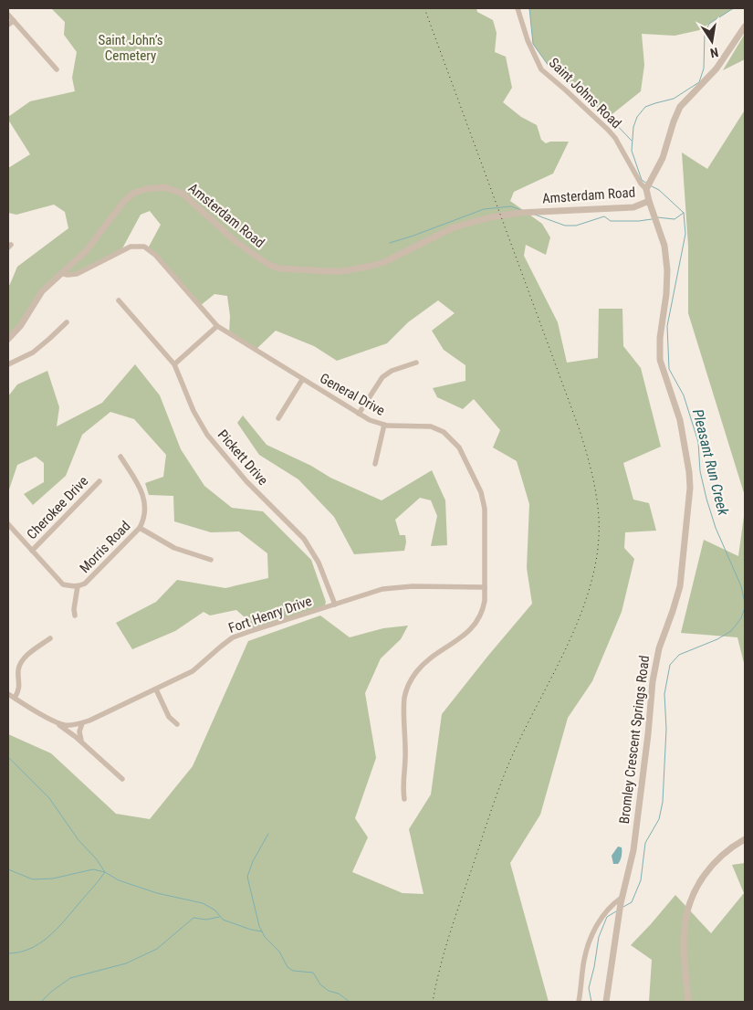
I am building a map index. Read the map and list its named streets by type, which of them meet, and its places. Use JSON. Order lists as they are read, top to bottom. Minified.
{"streets":{"street":["Saint Johns Road","Amsterdam Road","General Drive","Pickett Drive","Cherokee Drive","Morris Road","Fort Henry Drive","Bromley Crescent Springs Road"]},"crossings":[["Saint Johns Road","Bromley Crescent Springs Road"],["Amsterdam Road","General Drive"],["Amsterdam Road","Bromley Crescent Springs Road"],["General Drive","Fort Henry Drive"],["Pickett Drive","Fort Henry Drive"],["Cherokee Drive","Morris Road"]],"water":["Pleasant Run Creek"],"parks":["Saint John’s Cemetery"],"north":"bottom"}
